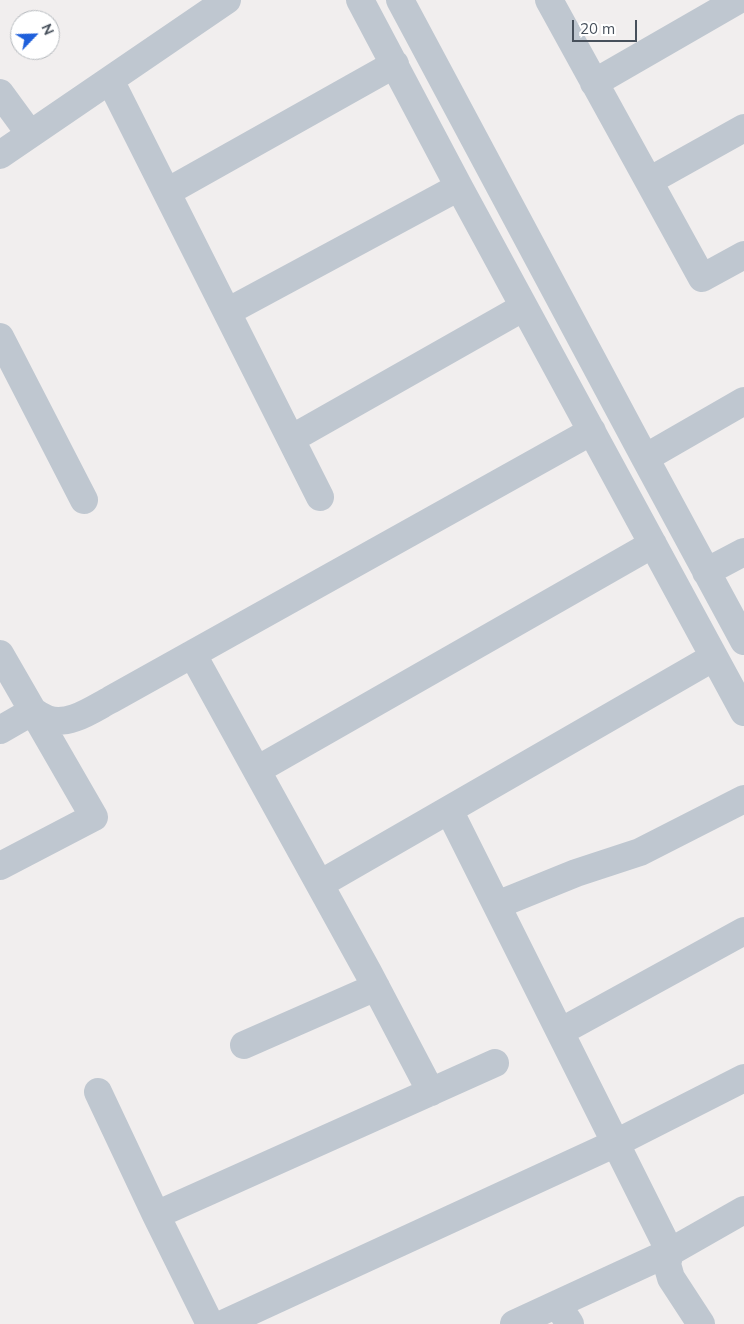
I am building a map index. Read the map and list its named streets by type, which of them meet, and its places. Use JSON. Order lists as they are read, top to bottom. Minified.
{"scale_bar":"20 m","north":"top right"}
